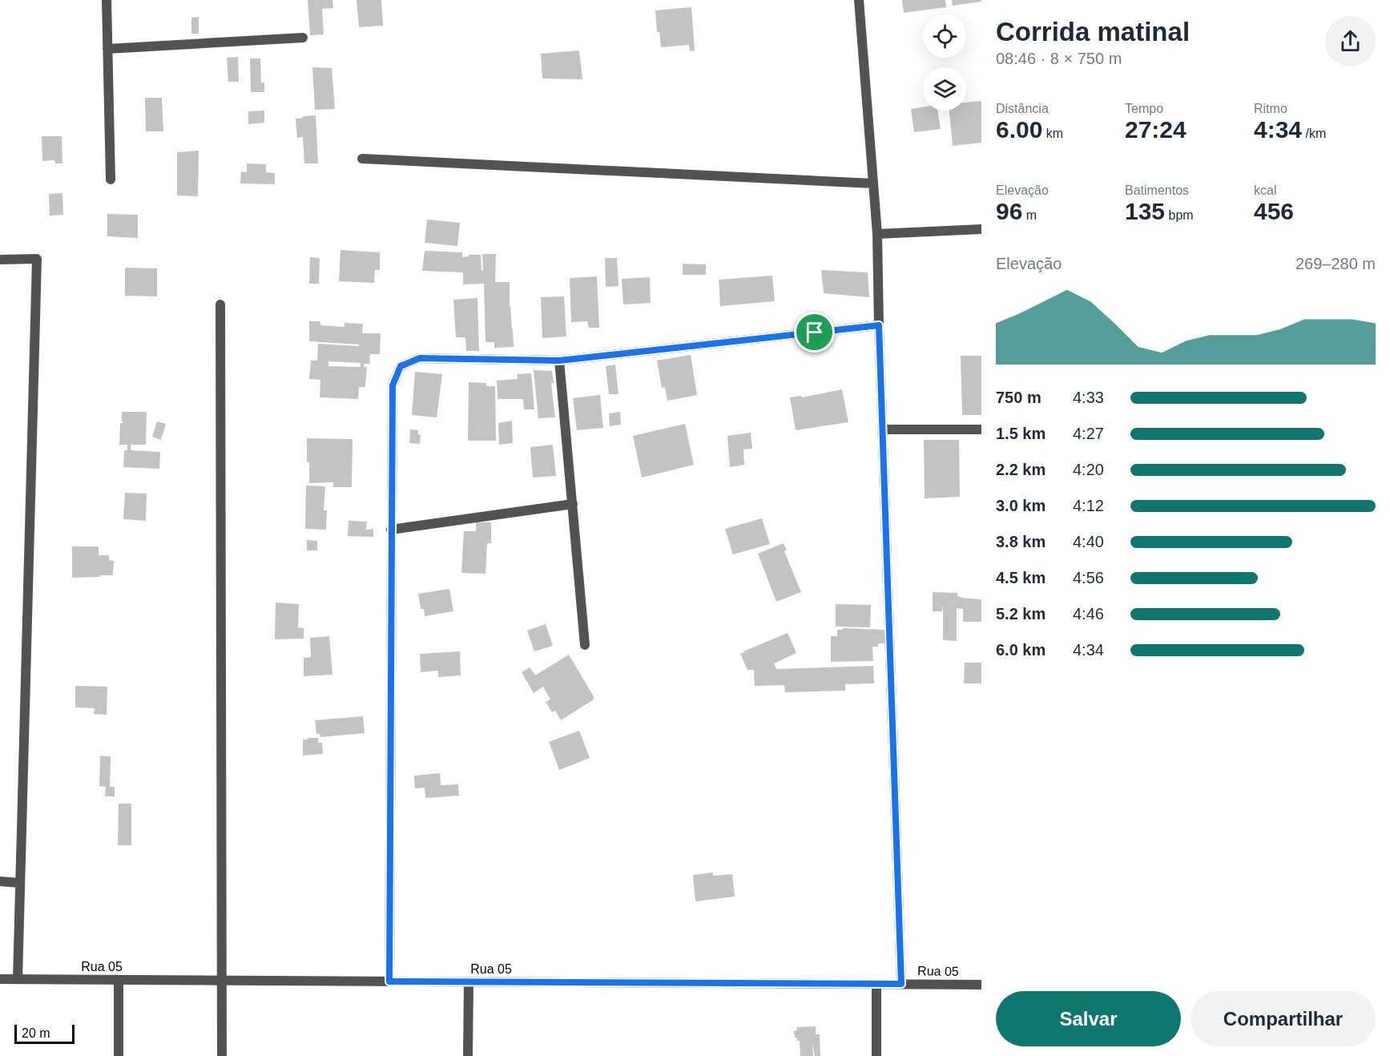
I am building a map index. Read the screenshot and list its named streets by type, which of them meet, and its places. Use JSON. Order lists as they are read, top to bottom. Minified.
{"streets":{"street":["Rua 05"]},"scale_bar":"20 m","page":{"heading":["Corrida matinal","08:46 · 8 × 750 m"],"stats":[["Distância","6.00 km"],["Tempo","27:24"],["Ritmo","4:34 /km"],["Elevação","96 m"],["Batimentos","135 bpm"],["kcal","456"]],"chart":["Elevação","269–280 m"],"list":[{"name":"750 m","note":"4:33"},{"name":"1.5 km","note":"4:27"},{"name":"2.2 km","note":"4:20"},{"name":"3.0 km","note":"4:12"},{"name":"3.8 km","note":"4:40"},{"name":"4.5 km","note":"4:56"},{"name":"5.2 km","note":"4:46"},{"name":"6.0 km","note":"4:34"}],"buttons":["Salvar","Compartilhar"],"scale":"20 m"}}
